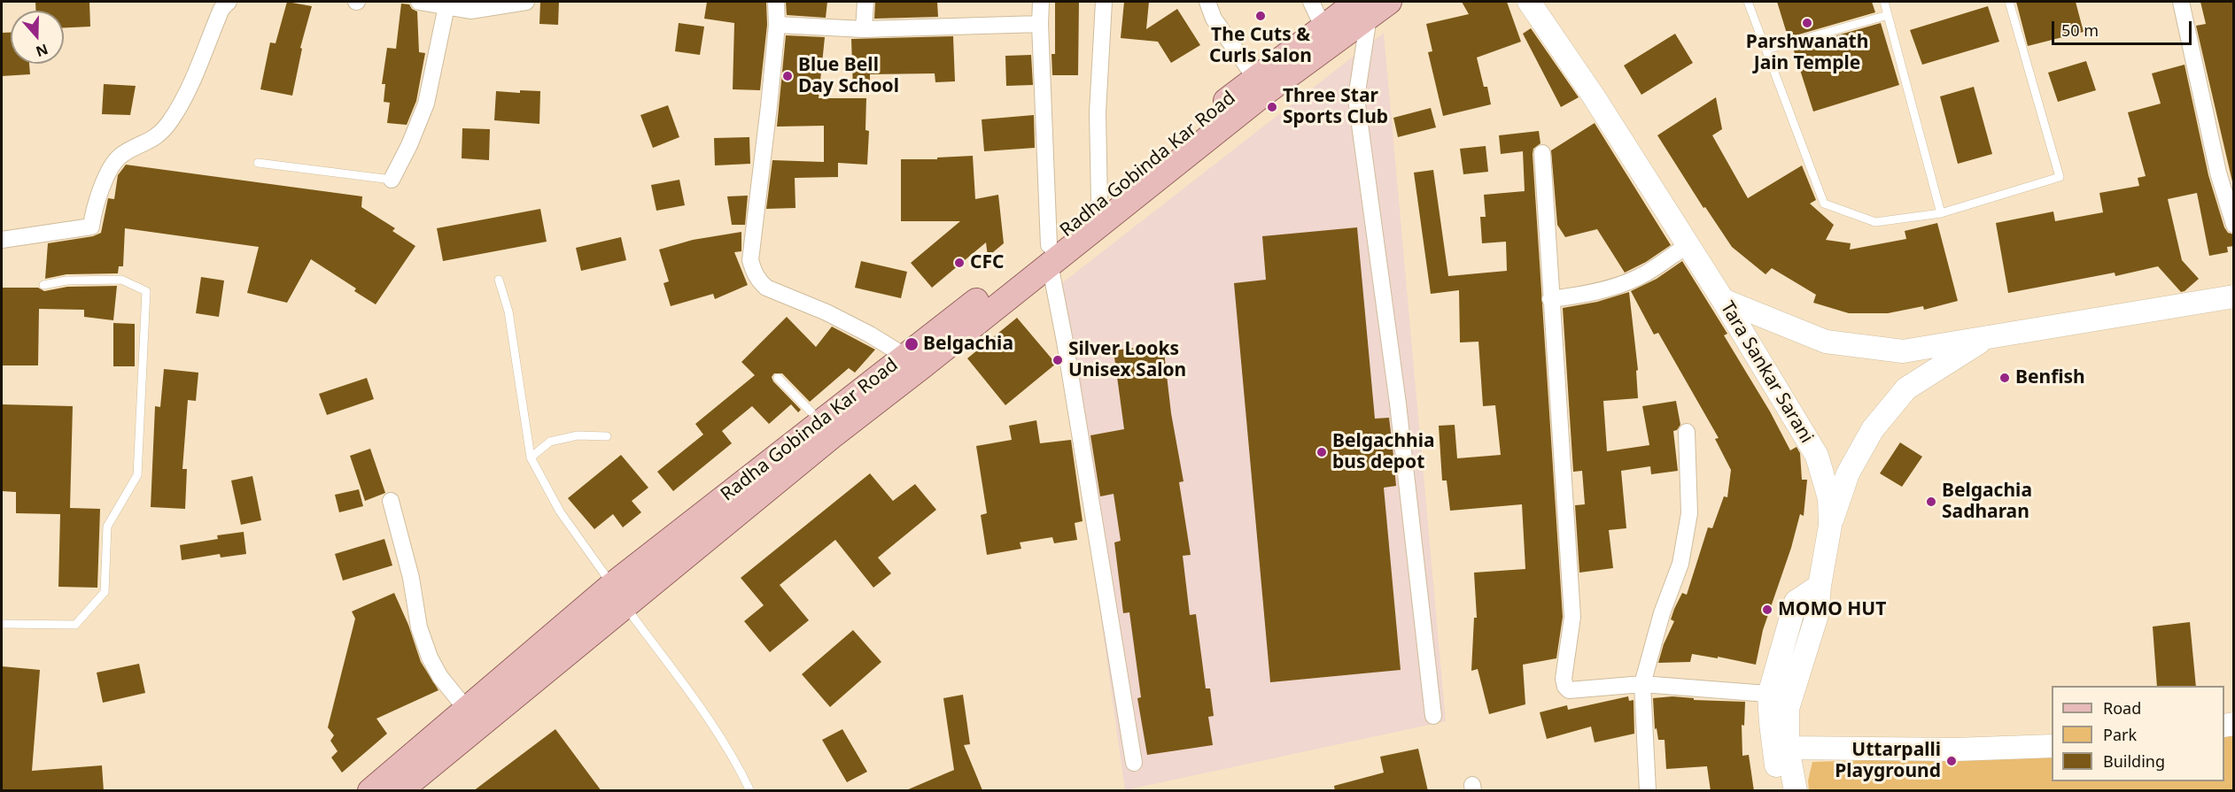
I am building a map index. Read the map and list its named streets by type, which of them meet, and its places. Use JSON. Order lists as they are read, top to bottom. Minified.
{"streets":{"main road":["Radha Gobinda Kar Road"],"street":["Tara Sankar Sarani"]},"places":["The Cuts & Curls Salon","Parshwanath Jain Temple","Blue Bell Day School","Three Star Sports Club","CFC","Belgachia","Silver Looks Unisex Salon","Benfish","Belgachhia bus depot","Belgachia Sadharan","MOMO HUT","Uttarpalli Playground"],"legend":["Road","Park","Building"],"scale_bar":"50 m","north":"bottom"}
